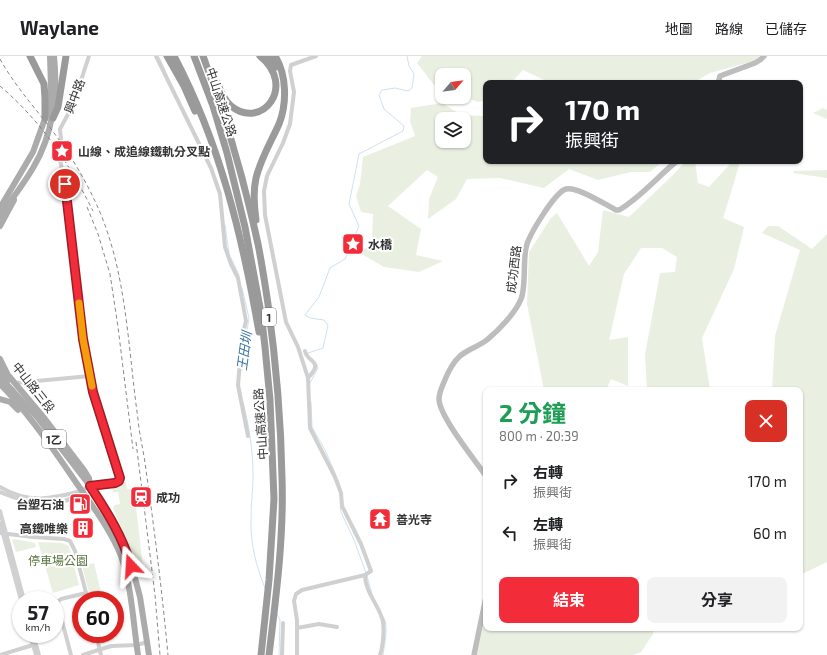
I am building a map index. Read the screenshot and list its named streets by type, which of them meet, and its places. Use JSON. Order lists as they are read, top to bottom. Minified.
{"streets":{"highway":["中山高速公路","1"],"main road":["中山路三段","1乙"],"street":["興中路","成功西路"]},"crossings":[["興中路","中山路三段"]],"water":["王田圳"],"parks":["停車場公園"],"places":{"place":["山線、成追線鐵軌分叉點","水橋"],"station":["成功"],"fuel station":["台塑石油"],"temple":["善光寺"],"building":["高鐵唯樂"]},"north":"top right","page":{"header":"Waylane","nav":["地圖","路線","已儲存"],"turn":["170 m","振興街"],"heading":["2 分鐘","800 m · 20:39"],"list":[{"name":"右轉","note":"振興街","value":"170 m"},{"name":"左轉","note":"振興街","value":"60 m"}],"buttons":["結束","分享"],"speed":"57 km/h","limit":"60"}}
